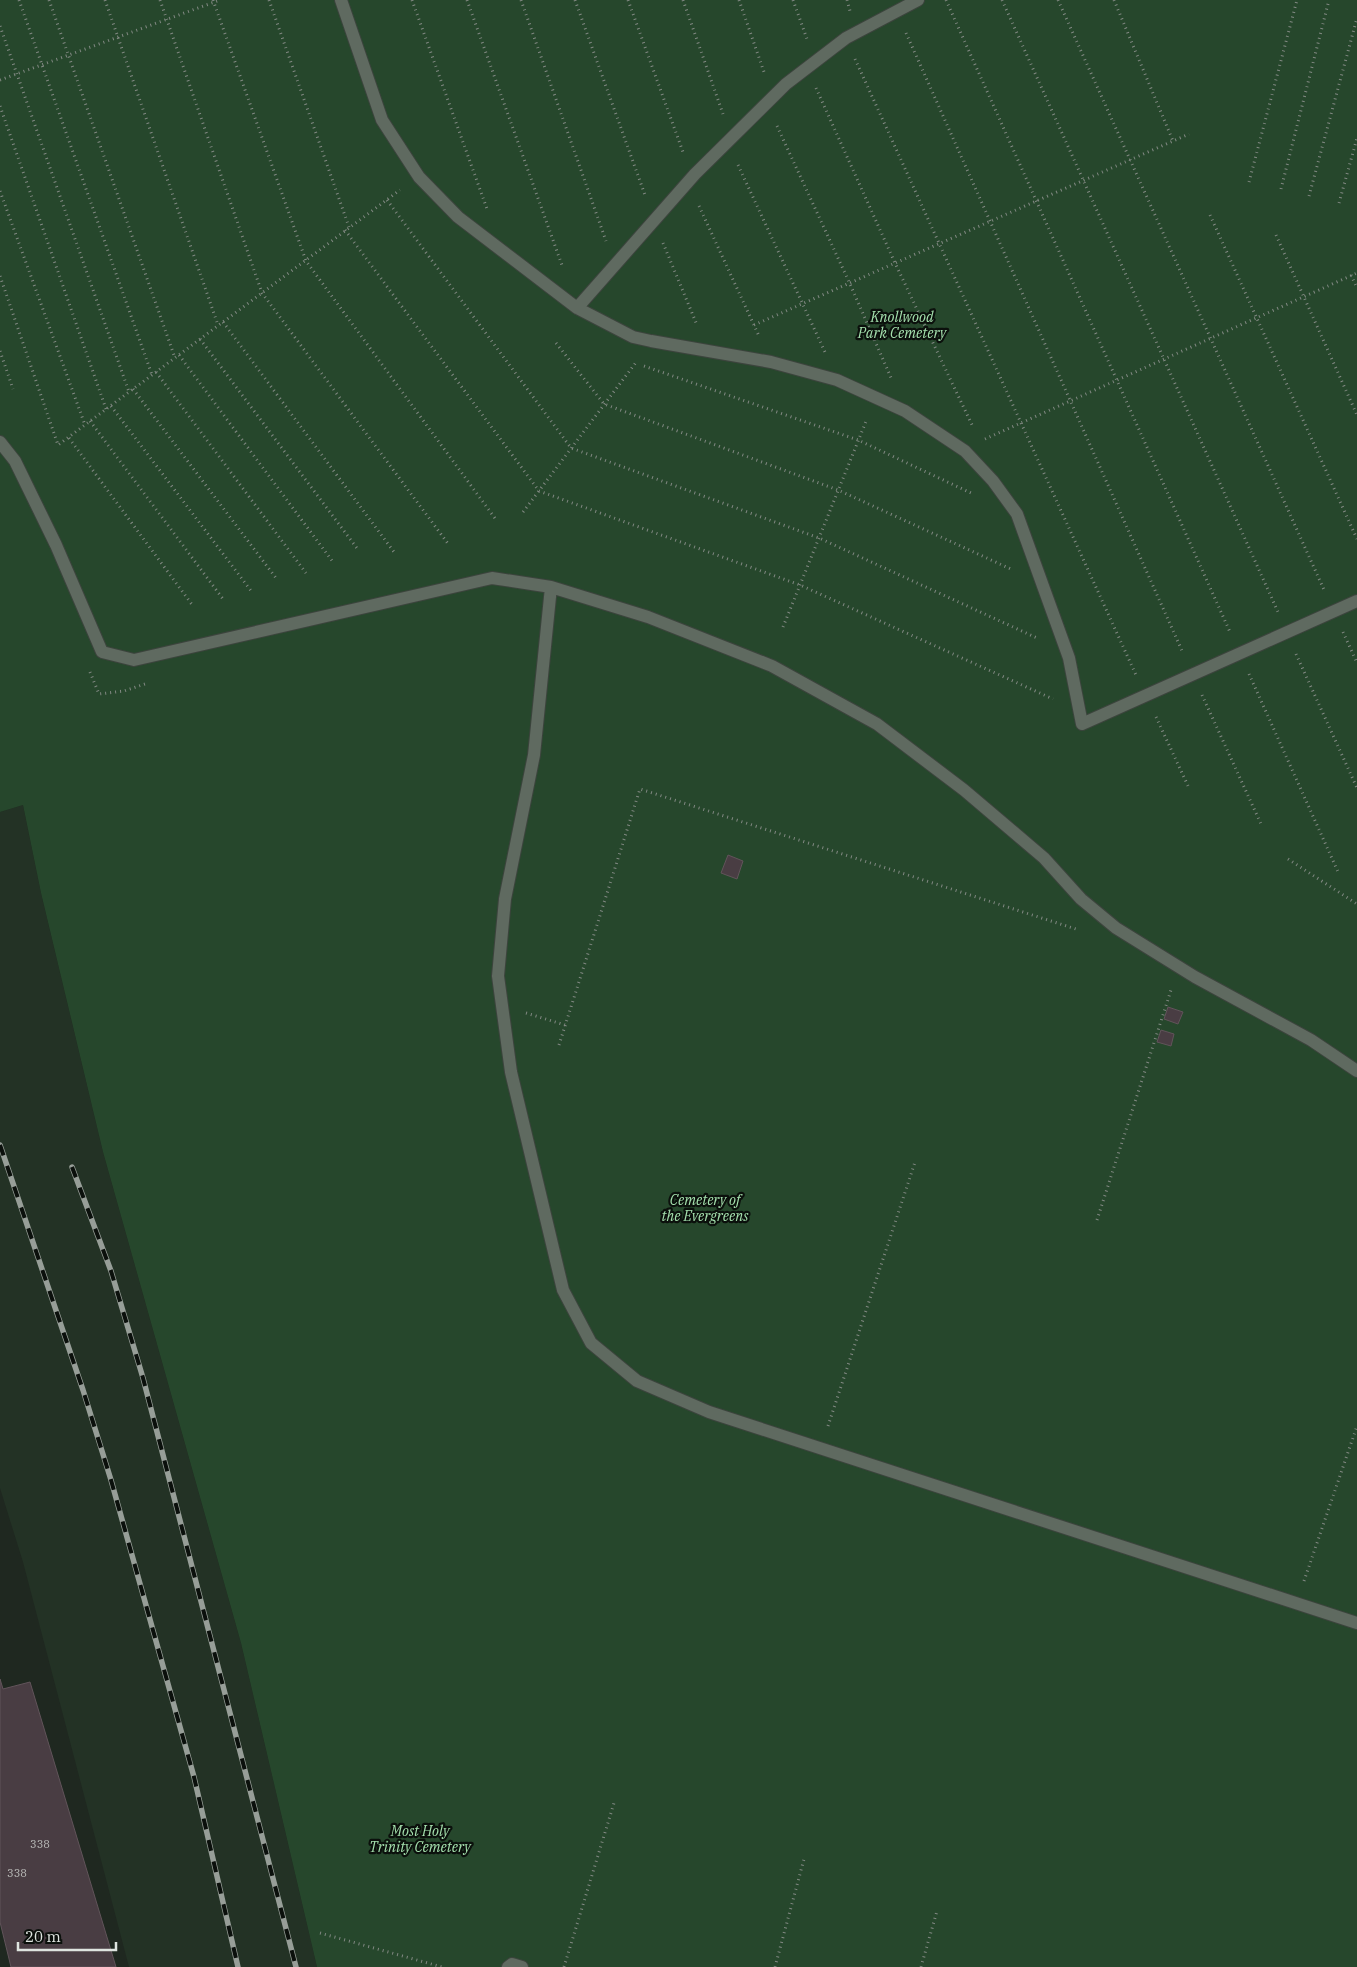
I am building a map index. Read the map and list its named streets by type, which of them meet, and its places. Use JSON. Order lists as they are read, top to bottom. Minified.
{"parks":["Knollwood Park Cemetery","Cemetery of the Evergreens","Most Holy Trinity Cemetery"],"house_numbers":["338","338"],"scale_bar":"20 m"}
